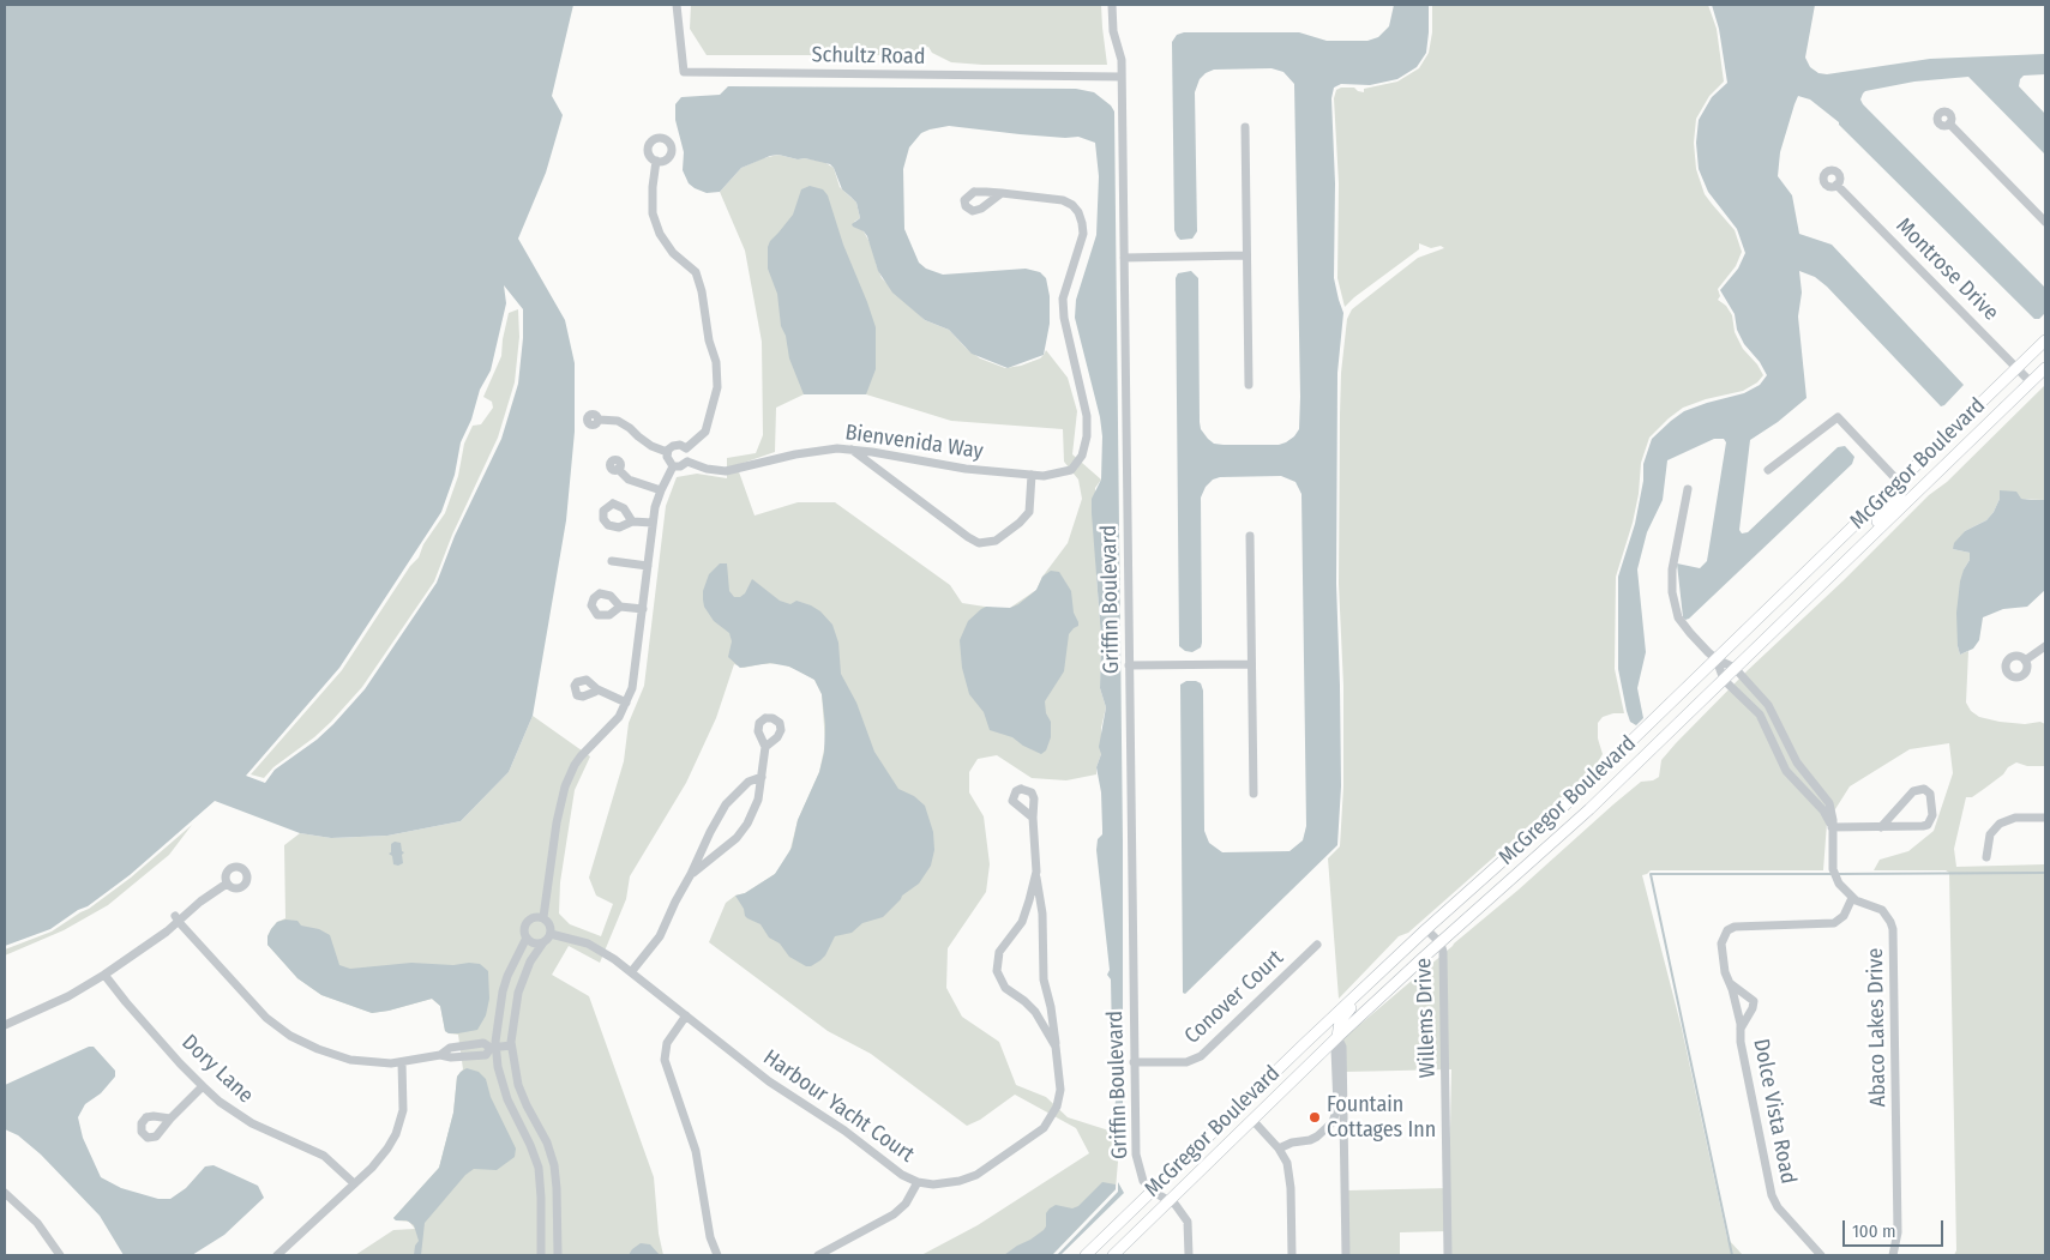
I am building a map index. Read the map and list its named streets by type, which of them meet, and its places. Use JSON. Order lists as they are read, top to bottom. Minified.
{"streets":{"main road":["McGregor Boulevard"],"street":["Schultz Road","Montrose Drive","Bienvenida Way","Griffin Boulevard","Conover Court","Willems Drive","Abaco Lakes Drive","Dory Lane","Harbour Yacht Court","Dolce Vista Road"]},"crossings":[["Schultz Road","Griffin Boulevard"],["Montrose Drive","McGregor Boulevard"],["McGregor Boulevard","Griffin Boulevard"],["McGregor Boulevard","Willems Drive"],["Griffin Boulevard","Conover Court"],["Abaco Lakes Drive","Dolce Vista Road"]],"places":["Fountain Cottages Inn"],"scale_bar":"100 m"}
